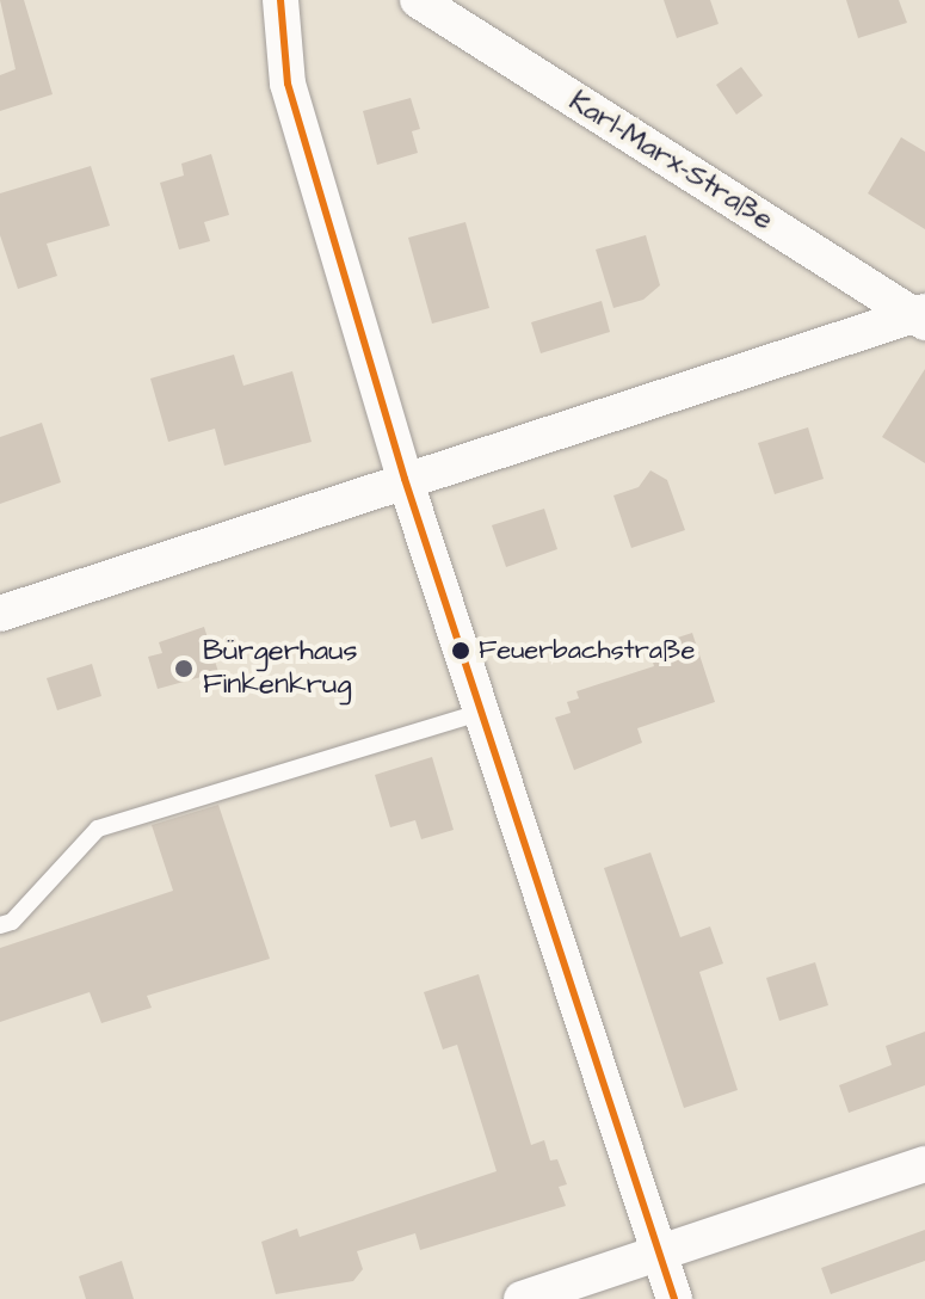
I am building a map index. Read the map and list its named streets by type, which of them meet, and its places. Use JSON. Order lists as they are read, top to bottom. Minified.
{"streets":{"street":["Karl-Marx-Straße"]},"places":["Feuerbachstraße","Bürgerhaus Finkenkrug"]}
